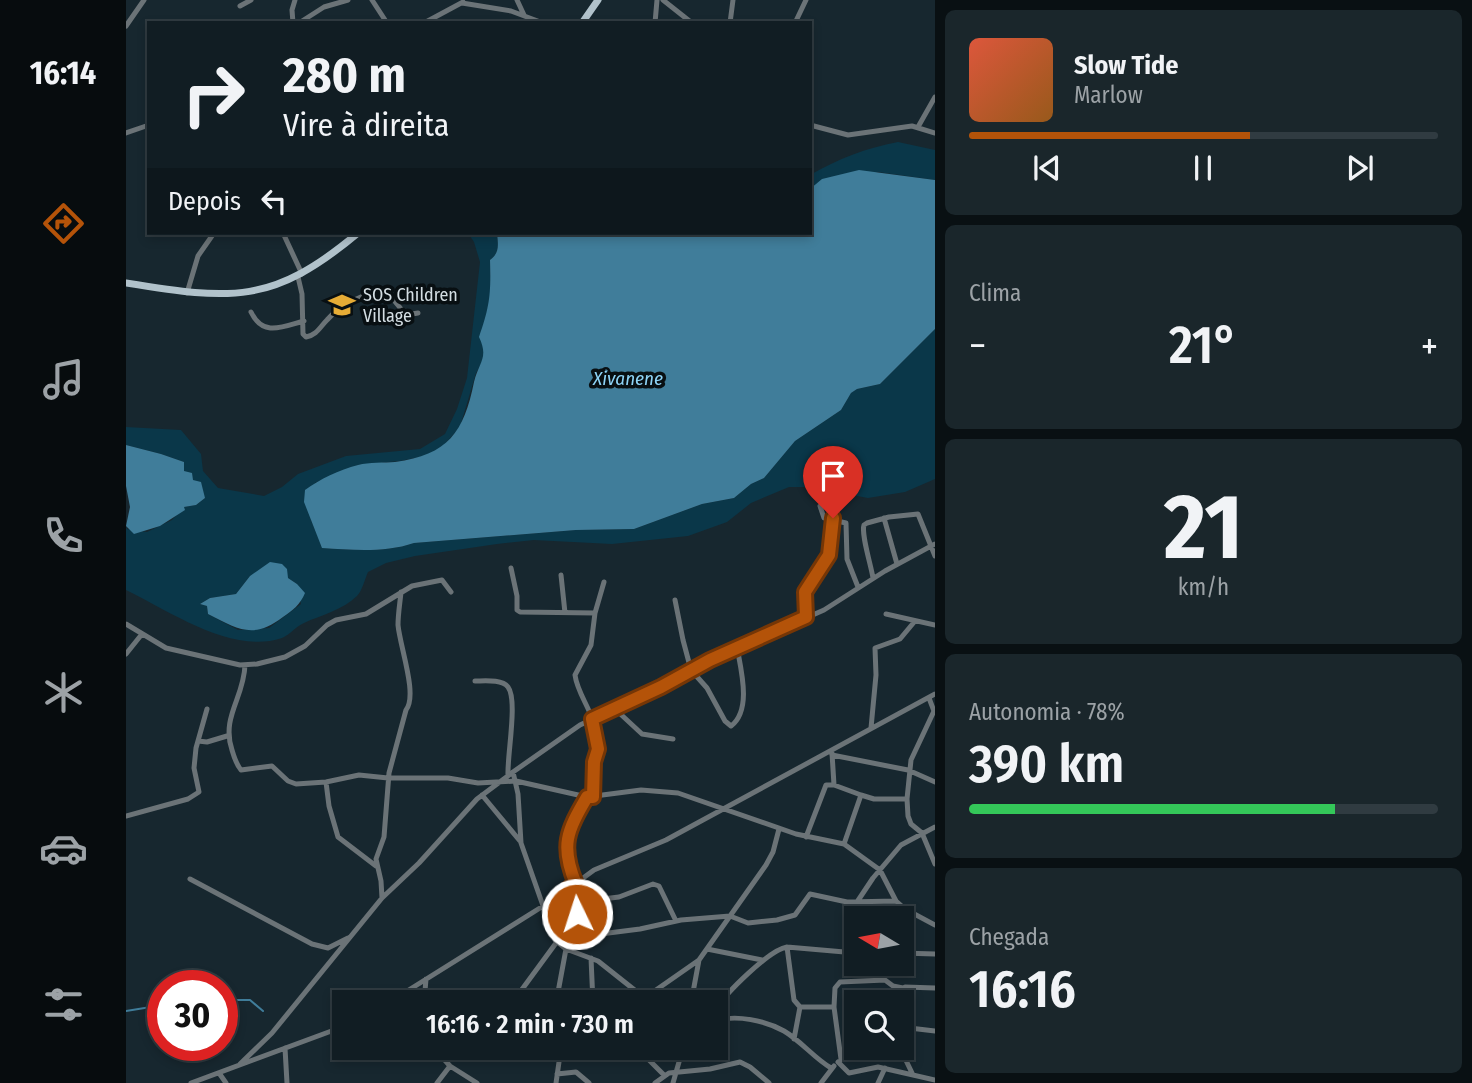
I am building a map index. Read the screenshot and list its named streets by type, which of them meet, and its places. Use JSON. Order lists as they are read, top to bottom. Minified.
{"water":["Xivanene"],"places":{"school or university":["SOS Children Village"]},"north":"left","page":{"tabs":"16:14","turn":["280 m","Vire à direita"],"song":["Slow Tide","Marlow"],"then":"Depois","tile":["Clima",["21","km/h"],["Autonomia · 78%","390 km"],["Chegada","16:16"]],"heat":["−","21°","+"],"limit":"30","trip":"16:16 · 2 min · 730 m"}}
